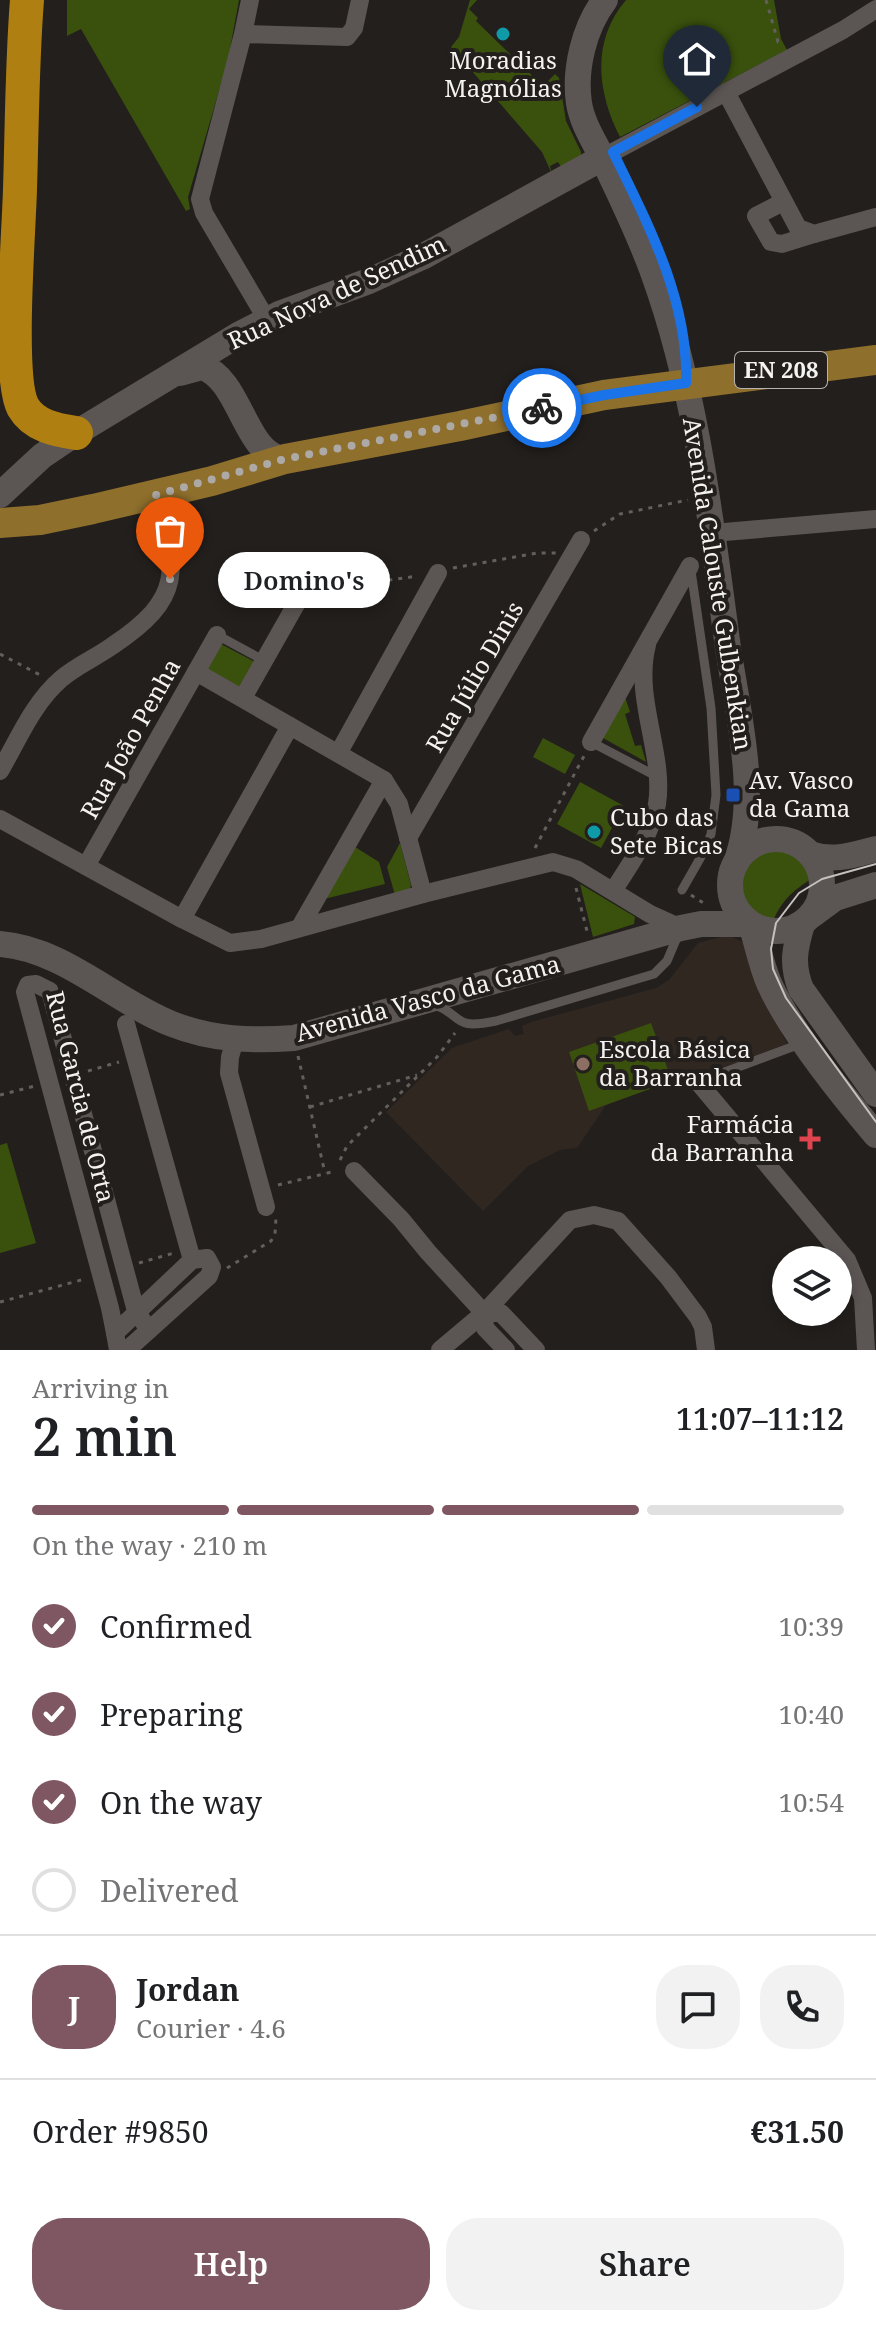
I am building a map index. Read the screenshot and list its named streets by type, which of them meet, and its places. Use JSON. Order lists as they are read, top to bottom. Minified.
{"streets":{"main road":["Rua Nova de Sendim","EN 208","Avenida Calouste Gulbenkian","Avenida Vasco da Gama"],"street":["Rua Júlio Dinis","Rua João Penha","Rua Garcia de Orta"]},"crossings":[["Rua Nova de Sendim","EN 208"],["Rua Nova de Sendim","Avenida Calouste Gulbenkian"],["EN 208","Avenida Calouste Gulbenkian"],["Avenida Calouste Gulbenkian","Avenida Vasco da Gama"]],"places":{"other":["Moradias Magnólias","Domino's","Cubo das Sete Bicas","Escola Básica da Barranha"],"transit":["Av. Vasco da Gama"],"health":["Farmácia da Barranha"]},"page":{"bubble":"Domino's","heading":["2 min","Arriving in","11:07–11:12"],"panel":["Jordan","Courier · 4.6","Order #9850","€31.50"],"bar":"On the way · 210 m","list":[["Confirmed","10:39"],["Preparing","10:40"],["On the way","10:54"],"Delivered"],"round":"J","buttons":["Help","Share"]}}
